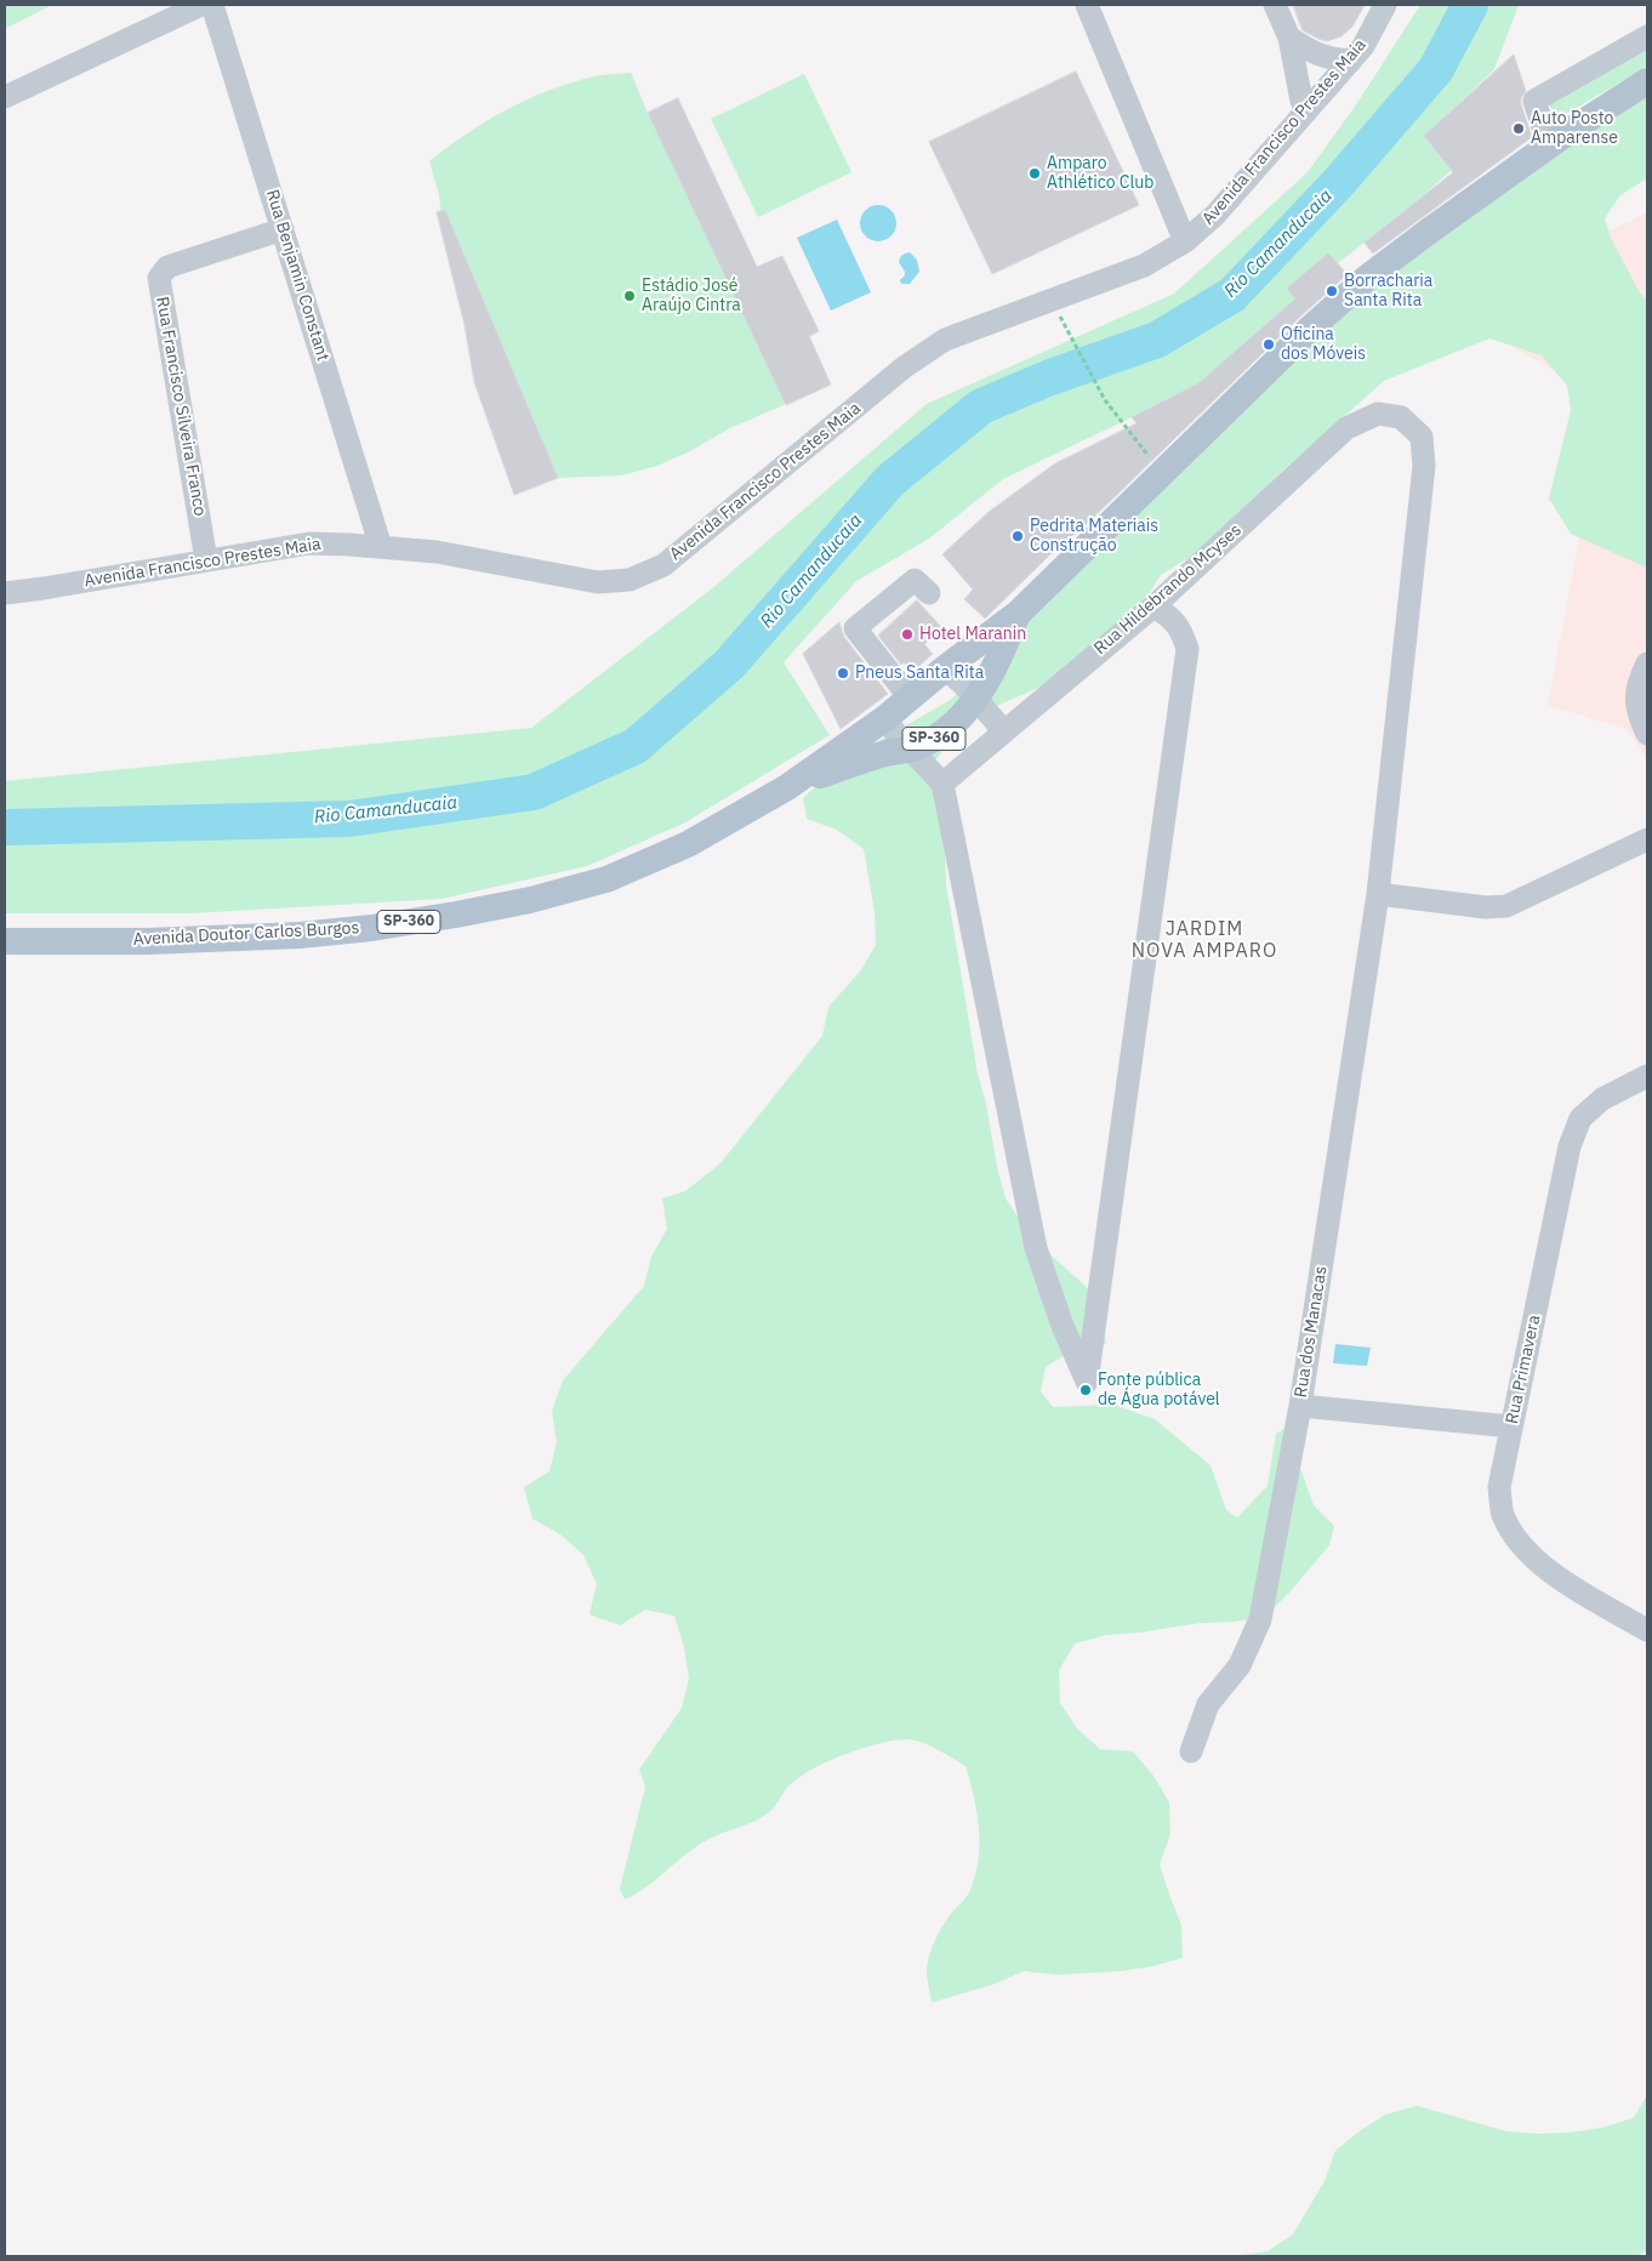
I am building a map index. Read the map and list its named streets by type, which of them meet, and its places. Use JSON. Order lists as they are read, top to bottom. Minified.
{"streets":{"main road":["SP-360","Avenida Doutor Carlos Burgos"],"street":["Avenida Francisco Prestes Maia","Rua Benjamin Constant","Rua Francisco Silveira Franco","Rua Hildebrando Mcyses","Rua dos Manacas","Rua Primavera"]},"crossings":[["Avenida Francisco Prestes Maia","Rua Benjamin Constant"],["Avenida Francisco Prestes Maia","Rua Francisco Silveira Franco"],["Rua Benjamin Constant","Rua Francisco Silveira Franco"],["Rua Hildebrando Mcyses","Rua dos Manacas"]],"districts":["JARDIM NOVA AMPARO"],"water":["Rio Camanducaia"],"places":["Auto Posto Amparense","Amparo Athlético Club","Borracharia Santa Rita","Estádio José Araújo Cintra","Oficina dos Móveis","Pedrita Materiais Construção","Hotel Maranin","Pneus Santa Rita","Fonte pública de Água potável"]}
